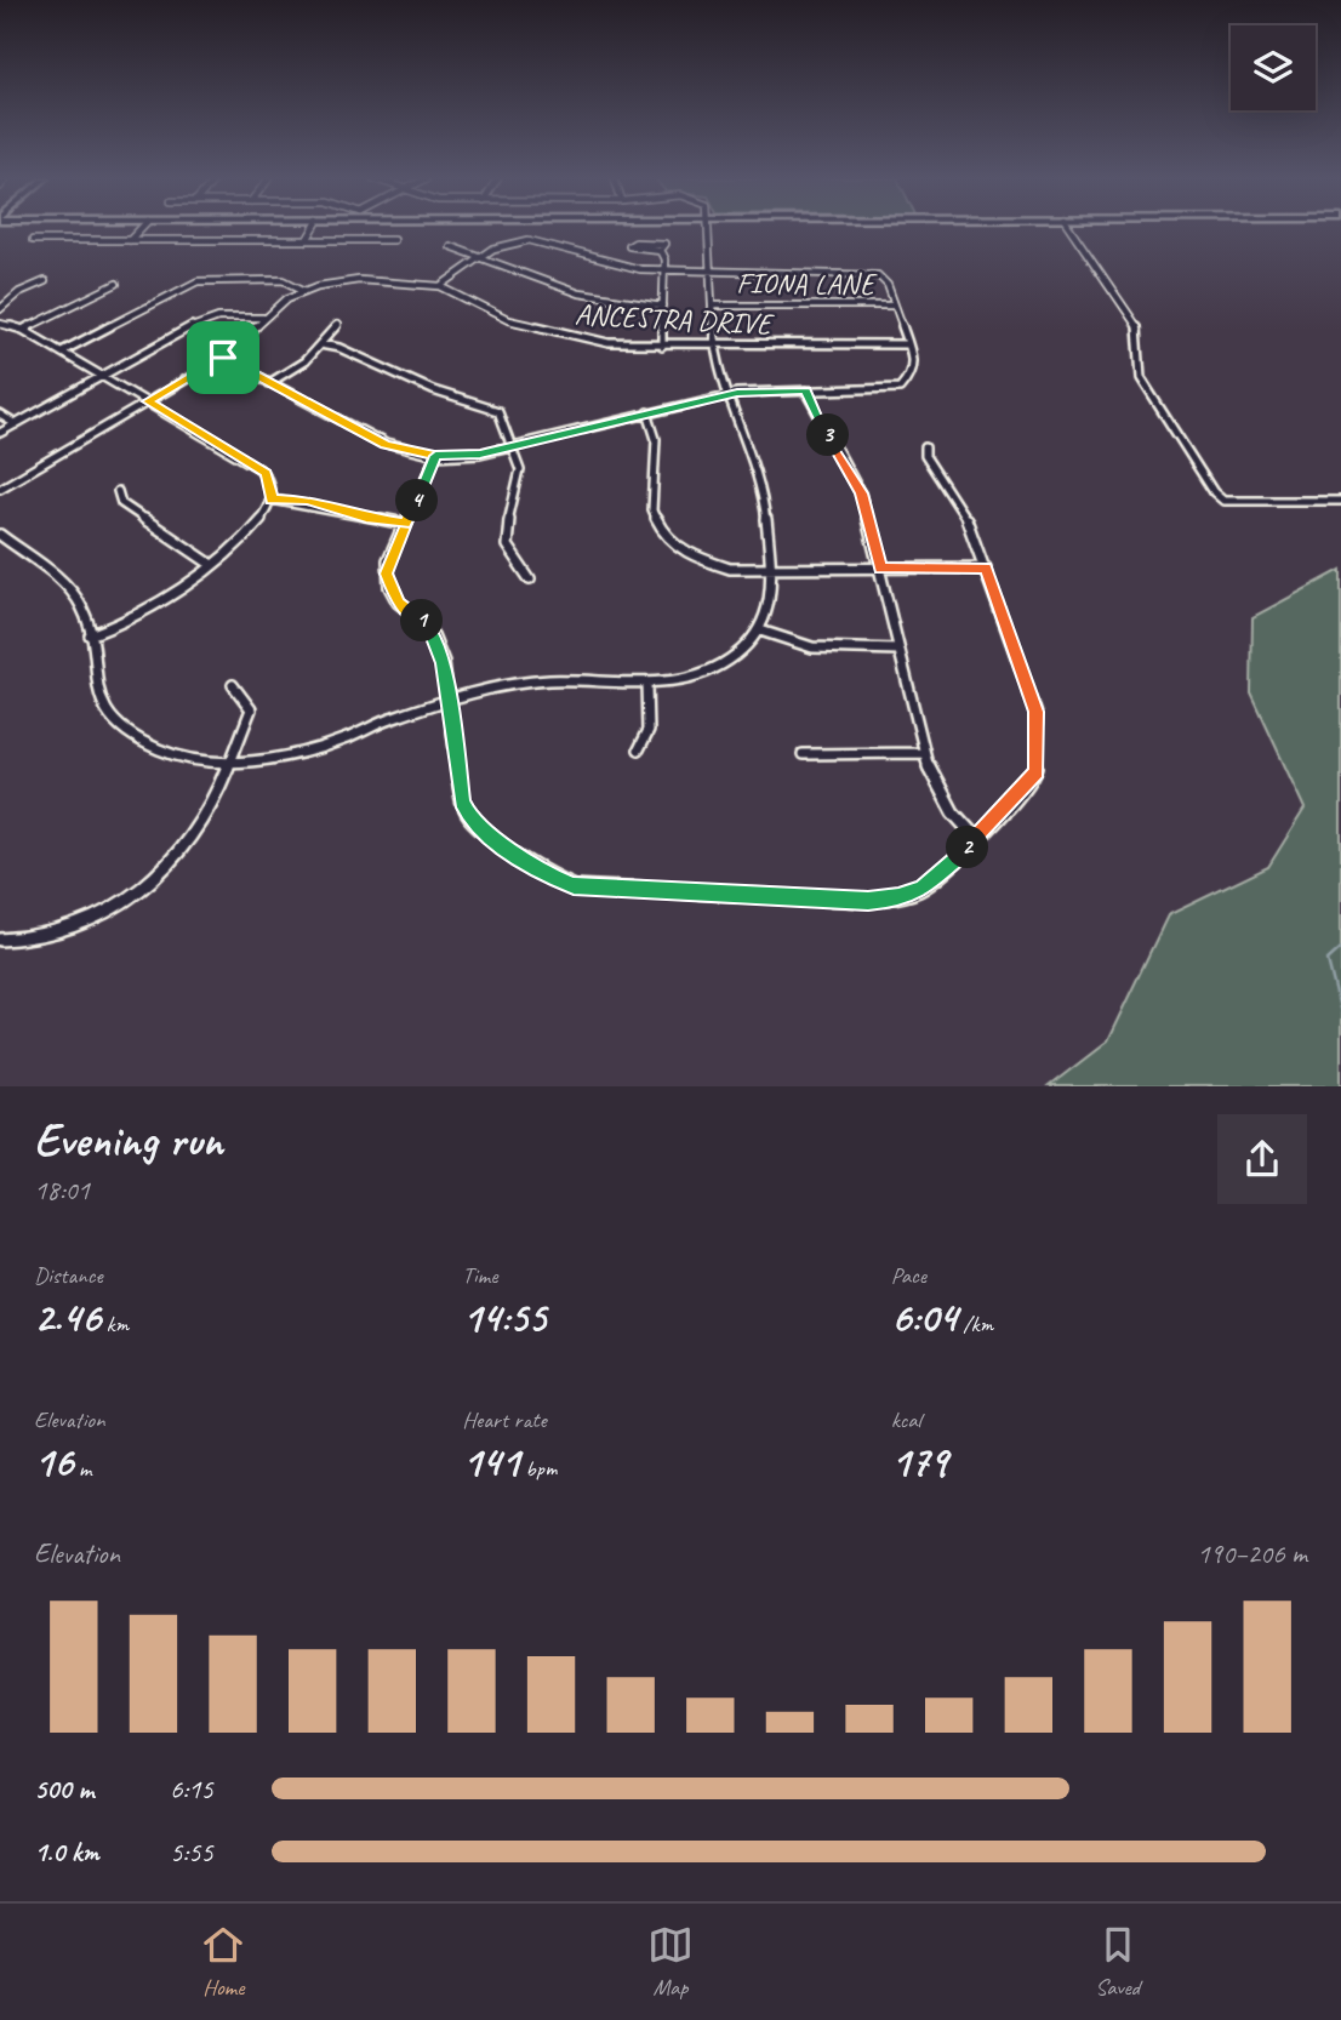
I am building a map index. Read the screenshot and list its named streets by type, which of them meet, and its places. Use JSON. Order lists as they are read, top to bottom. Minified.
{"streets":{"street":["FIONA LANE","ANCESTRA DRIVE"]},"page":{"pins":["3","4","1","2"],"heading":["Evening run","18:01"],"stats":[["Distance","2.46 km"],["Time","14:55"],["Pace","6:04 /km"],["Elevation","16 m"],["Heart rate","141 bpm"],["kcal","179"]],"chart":["Elevation","190–206 m"],"list":[{"name":"500 m","note":"6:15"},{"name":"1.0 km","note":"5:55"}],"tabs":["Home","Map","Saved"]}}
